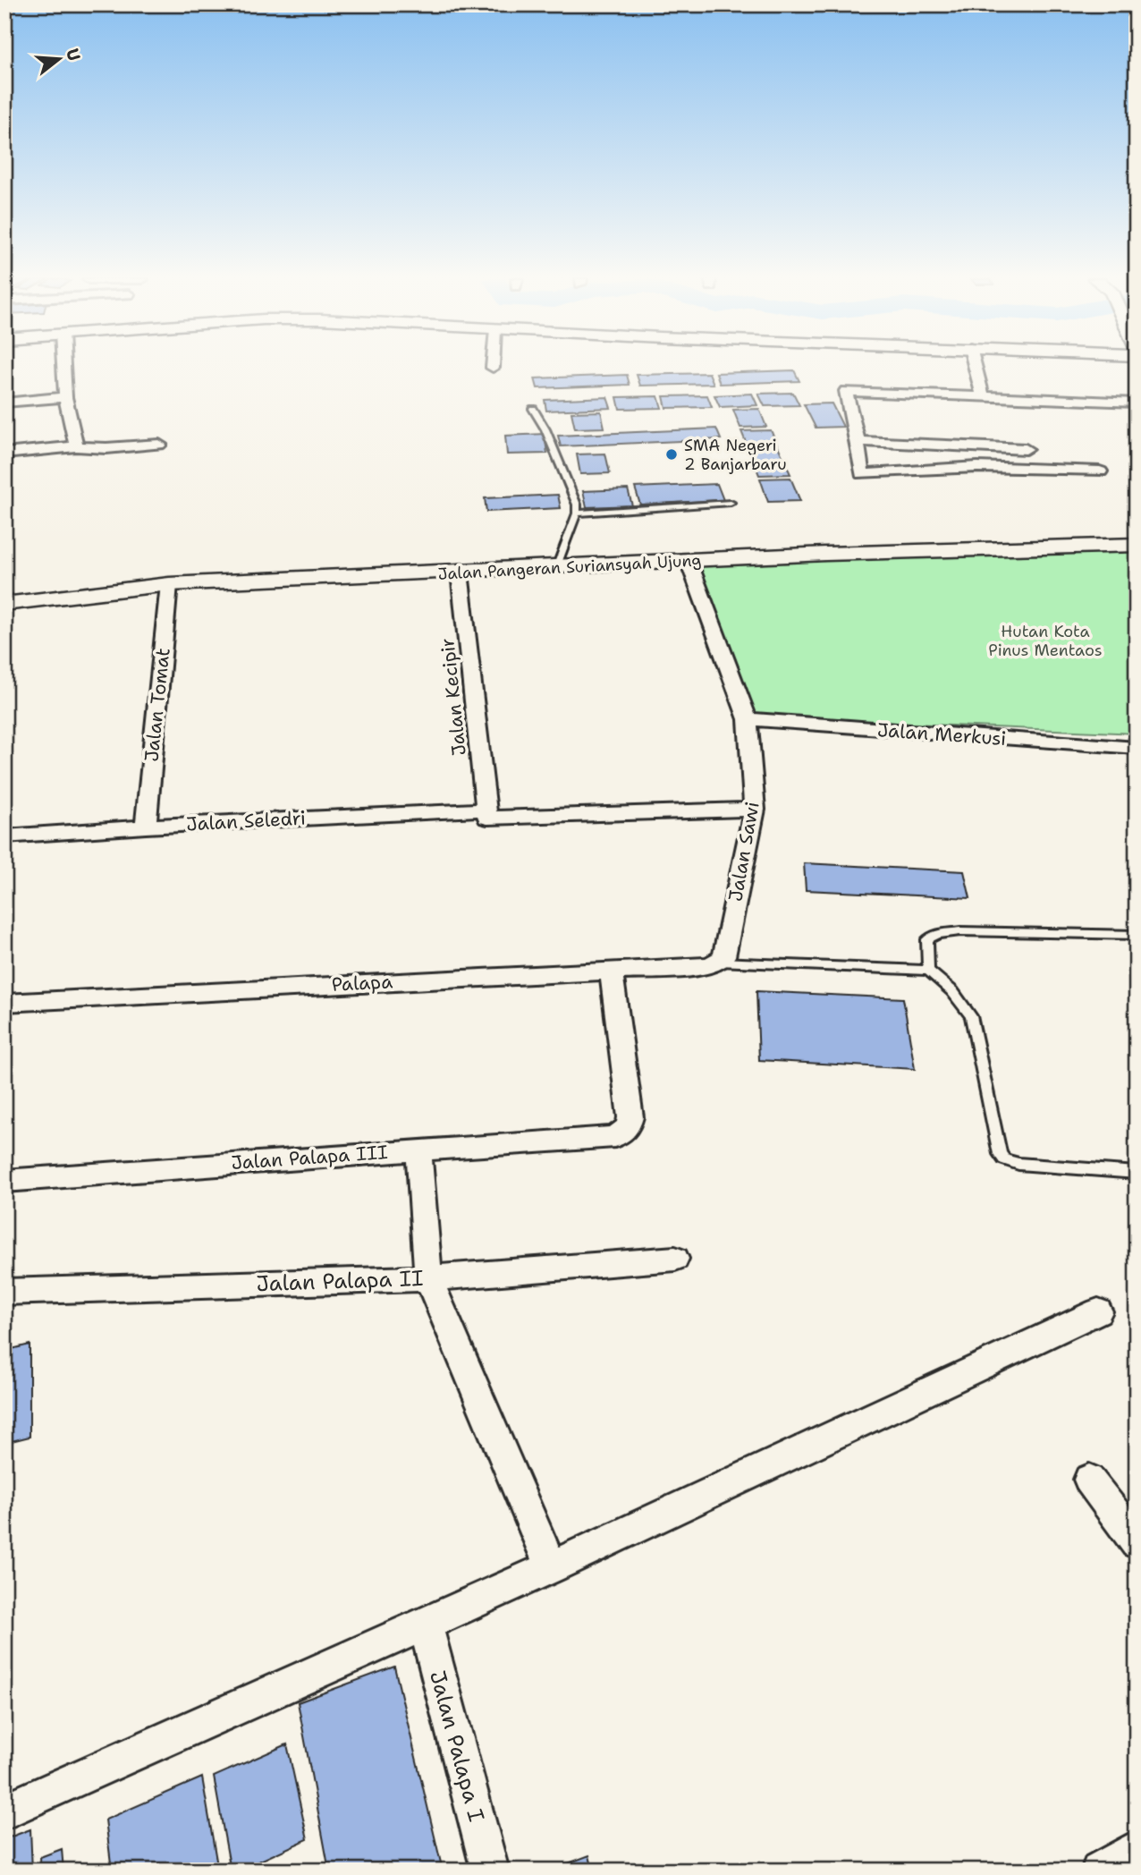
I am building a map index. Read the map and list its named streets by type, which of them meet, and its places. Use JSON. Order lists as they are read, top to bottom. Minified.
{"streets":{"street":["Jalan Pangeran Suriansyah Ujung","Jalan Kecipir","Jalan Tomat","Jalan Merkusi","Jalan Seledri","Jalan Sawi","Palapa","Jalan Palapa III","Jalan Palapa II","Jalan Palapa I"]},"crossings":[["Jalan Pangeran Suriansyah Ujung","Jalan Kecipir"],["Jalan Pangeran Suriansyah Ujung","Jalan Tomat"],["Jalan Pangeran Suriansyah Ujung","Jalan Sawi"],["Jalan Kecipir","Jalan Seledri"],["Jalan Tomat","Jalan Seledri"],["Jalan Merkusi","Jalan Sawi"],["Jalan Seledri","Jalan Sawi"],["Jalan Sawi","Palapa"],["Palapa","Jalan Palapa III"]],"parks":["Hutan Kota Pinus Mentaos"],"places":["SMA Negeri 2 Banjarbaru"],"north":"right"}
